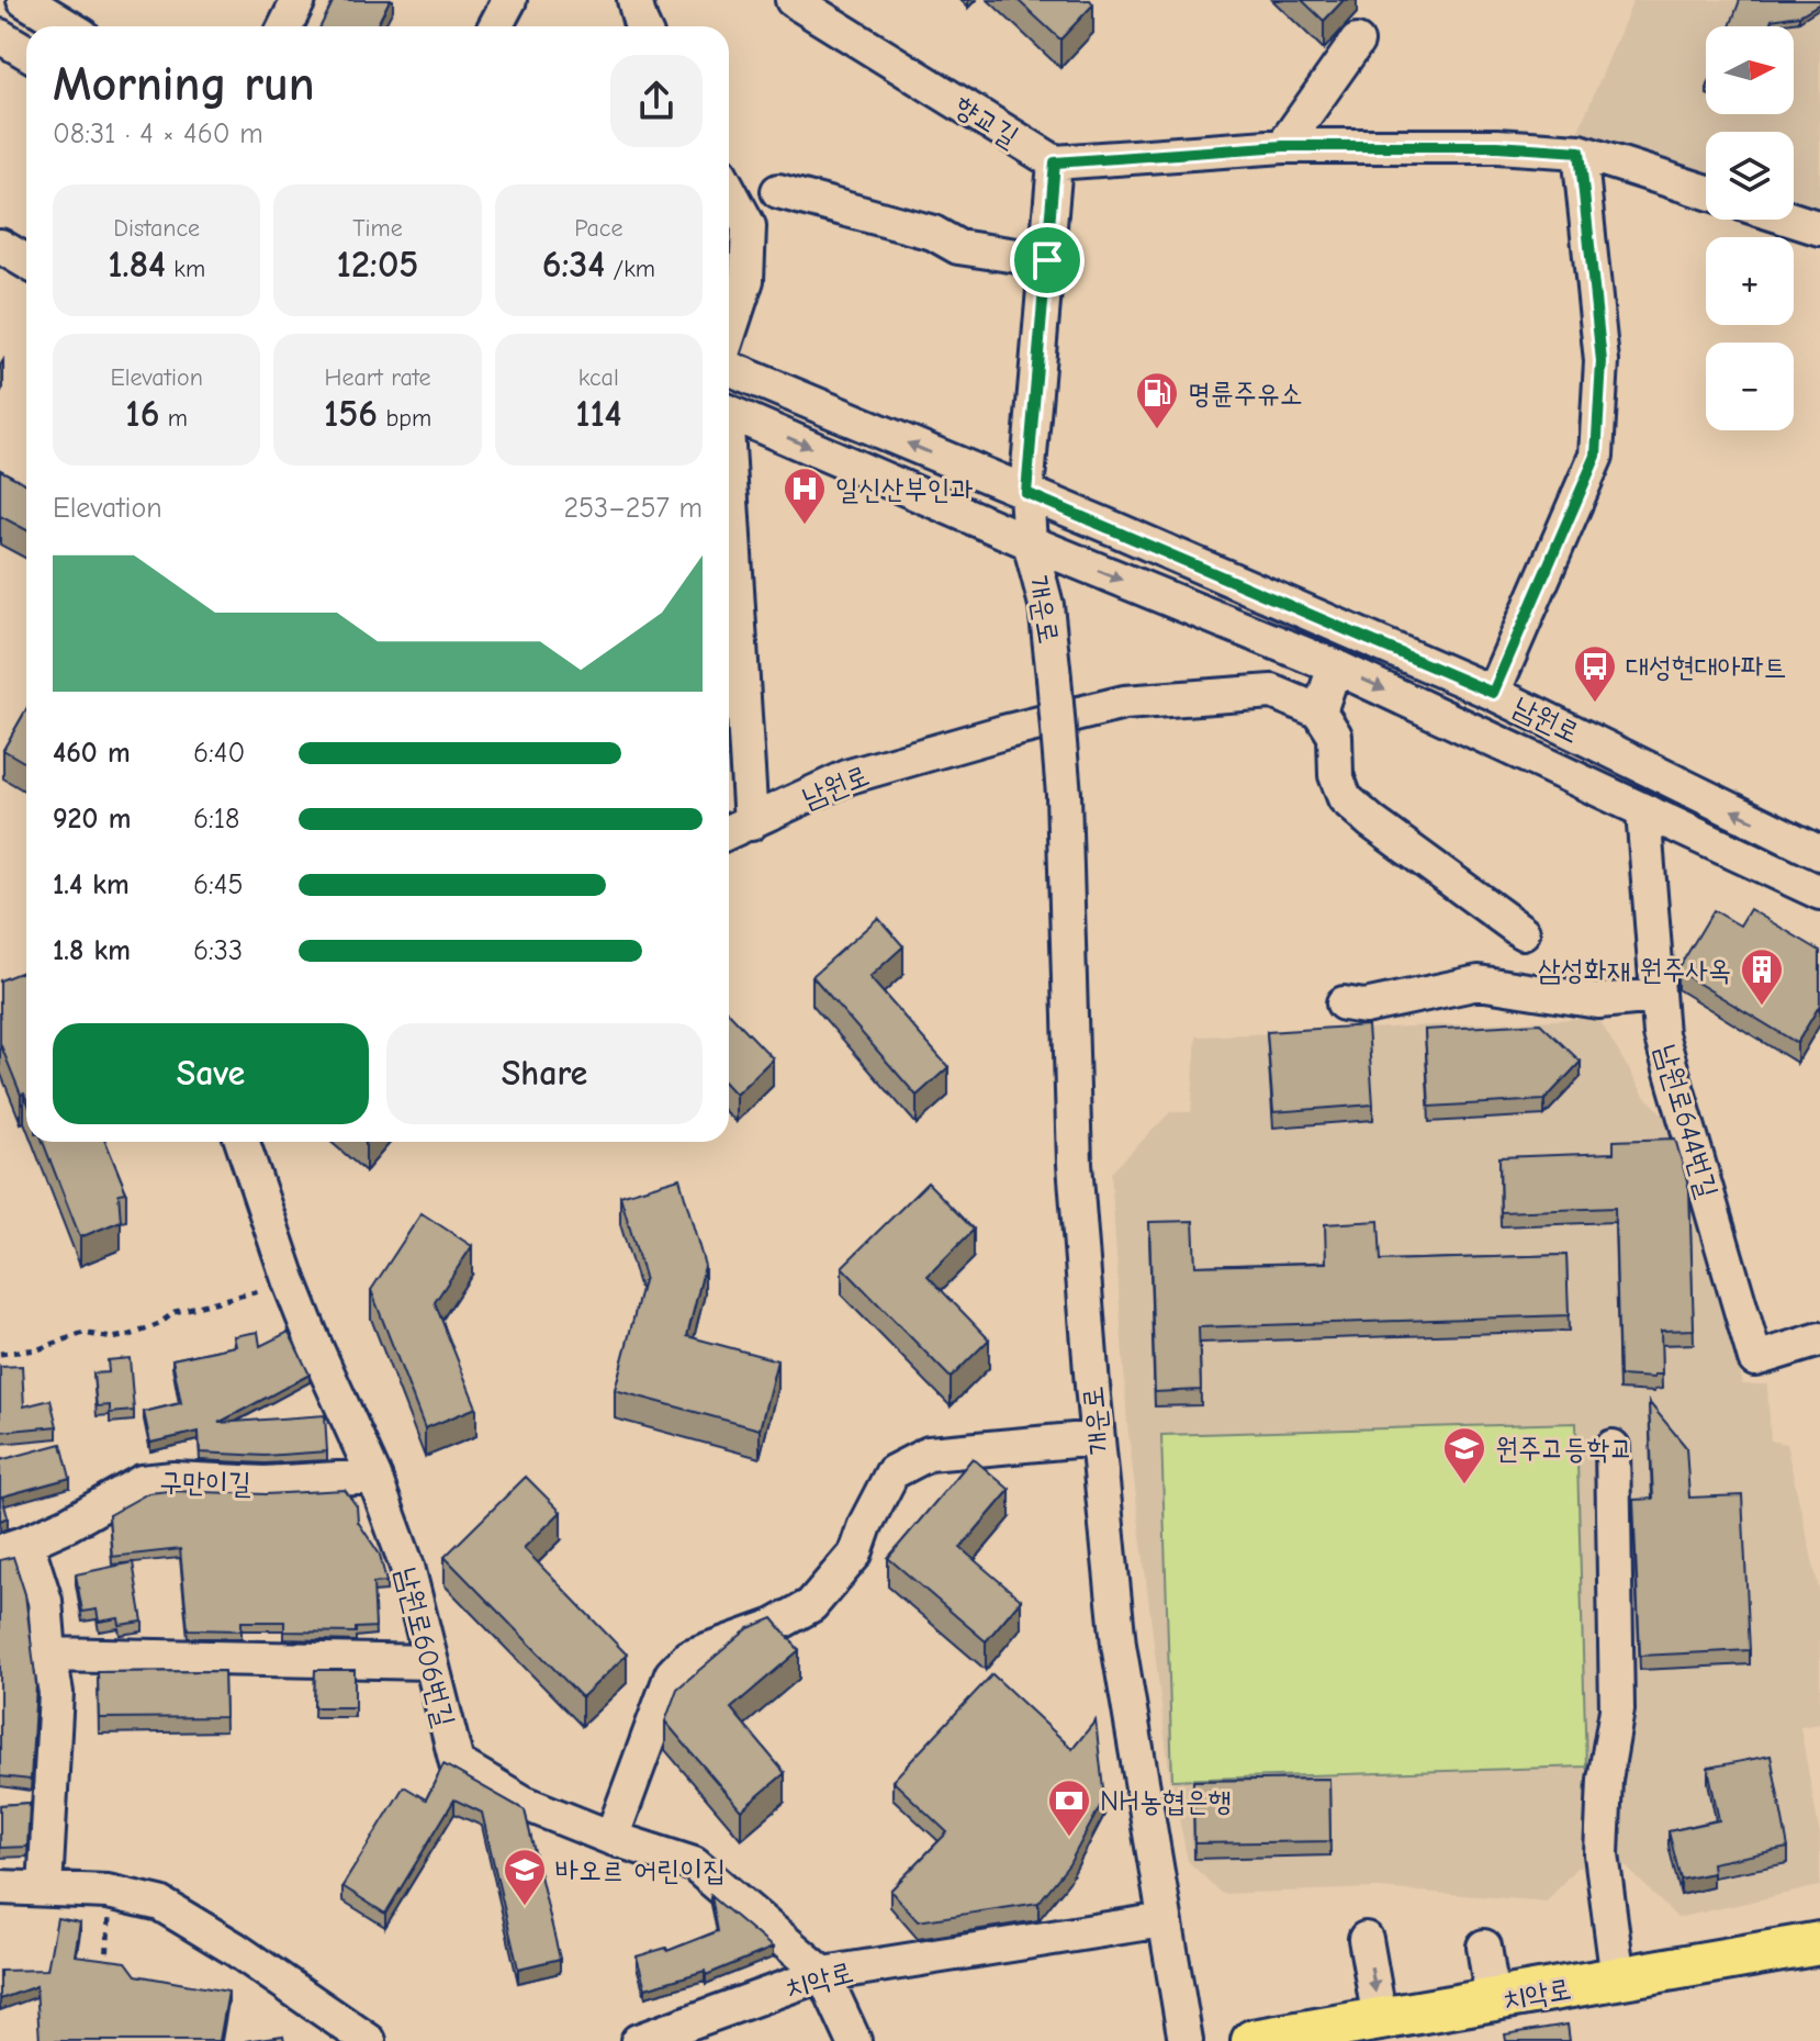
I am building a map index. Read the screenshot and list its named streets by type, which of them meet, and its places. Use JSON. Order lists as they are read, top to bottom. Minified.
{"streets":{"main road":["치악로"],"street":["향교길","개운로","남원로","남원로644번길","구만이길","남원로606번길"]},"crossings":[["개운로","남원로"],["개운로","치악로"],["남원로","남원로644번길"],["구만이길","남원로606번길"],["남원로606번길","치악로"]],"places":{"fuel station":["명륜주유소"],"hospital":["일신산부인과"],"bus stop":["대성현대아파트"],"building":["삼성화재 원주사옥"],"school or university":["원주고등학교","바오르 어린이집"],"bank":["NH농협은행"]},"north":"right","page":{"map_buttons":["+","−"],"heading":["Morning run","08:31 · 4 × 460 m"],"stats":[["Distance","1.84 km"],["Time","12:05"],["Pace","6:34 /km"],["Elevation","16 m"],["Heart rate","156 bpm"],["kcal","114"]],"chart":["Elevation","253–257 m"],"list":[{"name":"460 m","note":"6:40"},{"name":"920 m","note":"6:18"},{"name":"1.4 km","note":"6:45"},{"name":"1.8 km","note":"6:33"}],"buttons":["Save","Share"]}}
